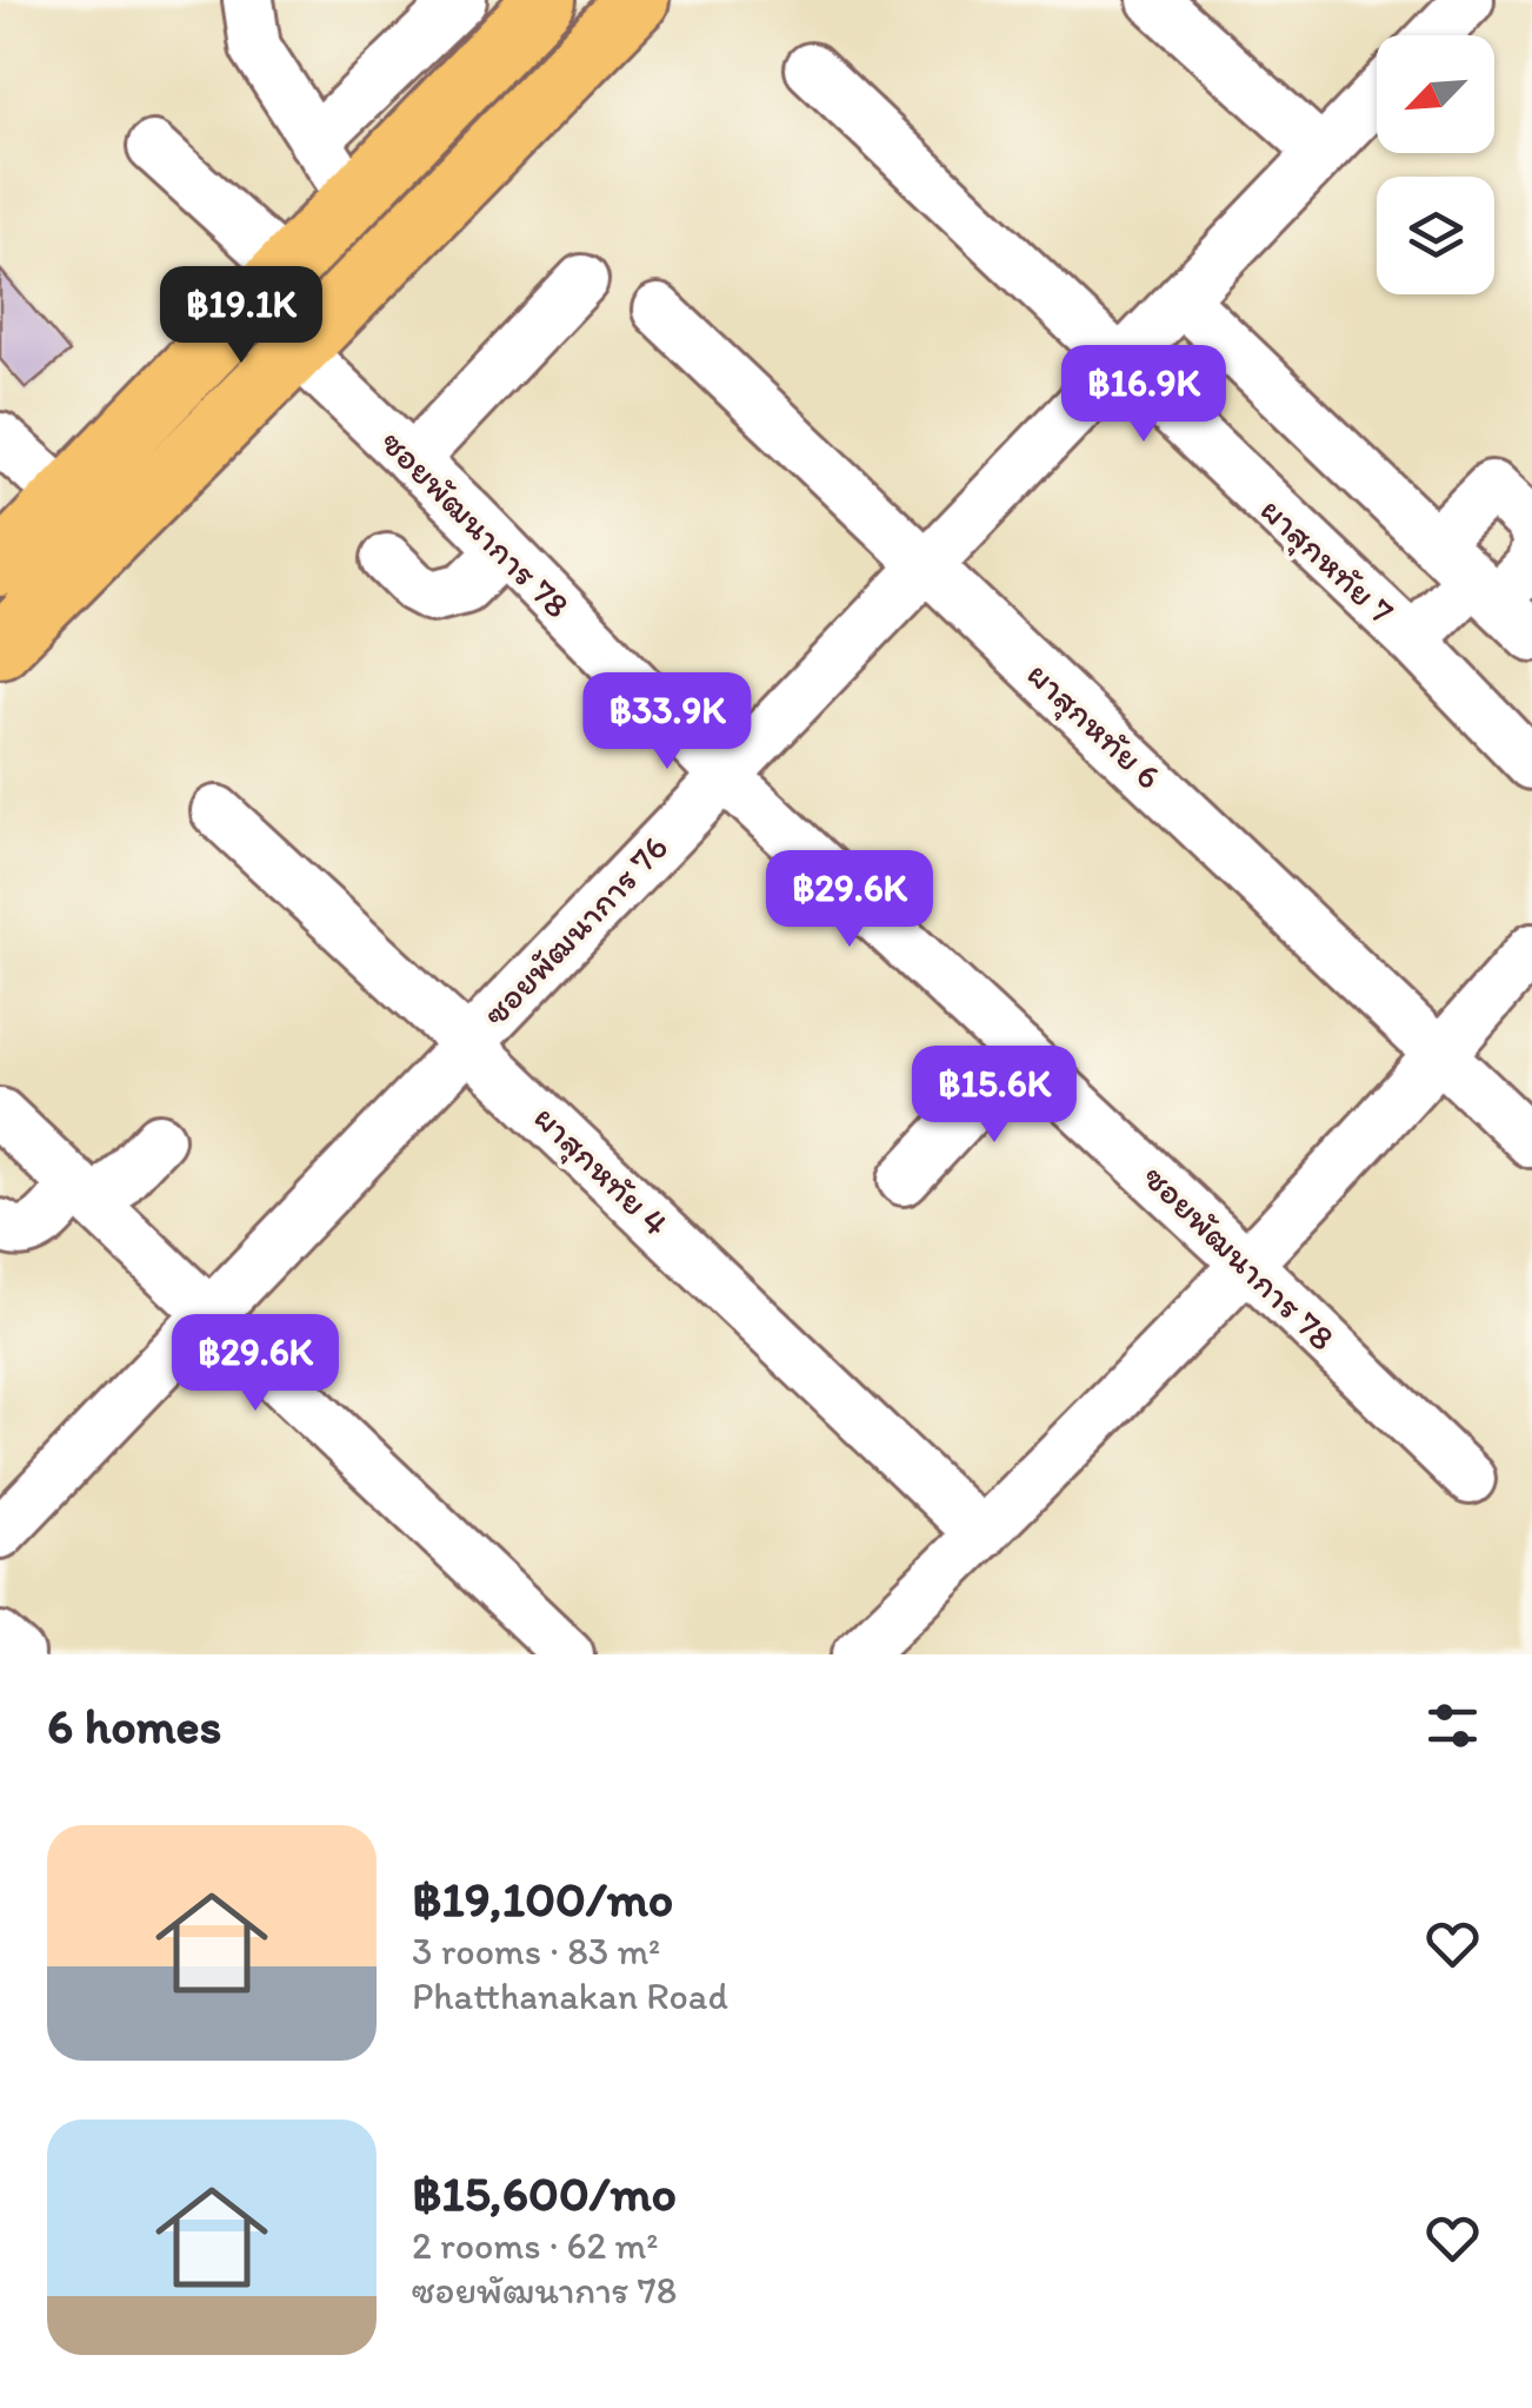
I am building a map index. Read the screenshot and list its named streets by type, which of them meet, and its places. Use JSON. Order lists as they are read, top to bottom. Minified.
{"streets":{"street":["ซอยพัฒนาการ 78","ผาสุกหทัย 7","ผาสุกหทัย 6","ซอยพัฒนาการ 76","ผาสุกหทัย 4"]},"crossings":[["ซอยพัฒนาการ 78","ซอยพัฒนาการ 76"],["ผาสุกหทัย 7","ซอยพัฒนาการ 76"],["ผาสุกหทัย 6","ซอยพัฒนาการ 76"],["ซอยพัฒนาการ 76","ผาสุกหทัย 4"]],"north":"bottom left","page":{"price":["฿19.1K","฿16.9K","฿33.9K","฿29.6K","฿15.6K","฿29.6K"],"heading":"6 homes","list":[{"name":"฿19,100/mo","note":"3 rooms · 83 m² · Phatthanakan Road"},{"name":"฿15,600/mo","note":"2 rooms · 62 m² · ซอยพัฒนาการ 78"}]}}
